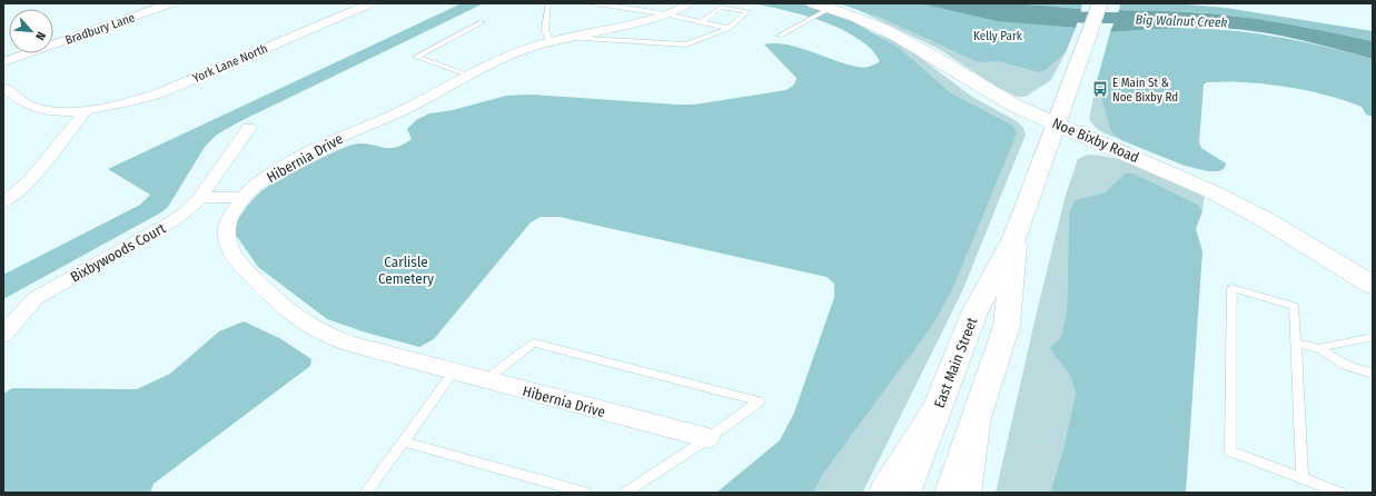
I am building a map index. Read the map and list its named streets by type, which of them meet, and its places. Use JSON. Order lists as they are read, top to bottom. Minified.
{"streets":{"main road":["Noe Bixby Road","East Main Street"],"street":["Bradbury Lane","York Lane North","Hibernia Drive","Bixbywoods Court"]},"crossings":[["Noe Bixby Road","East Main Street"]],"water":["Big Walnut Creek"],"parks":["Kelly Park","Carlisle Cemetery"],"places":{"bus stop":["E Main St & Noe Bixby Rd"]},"north":"bottom right"}
